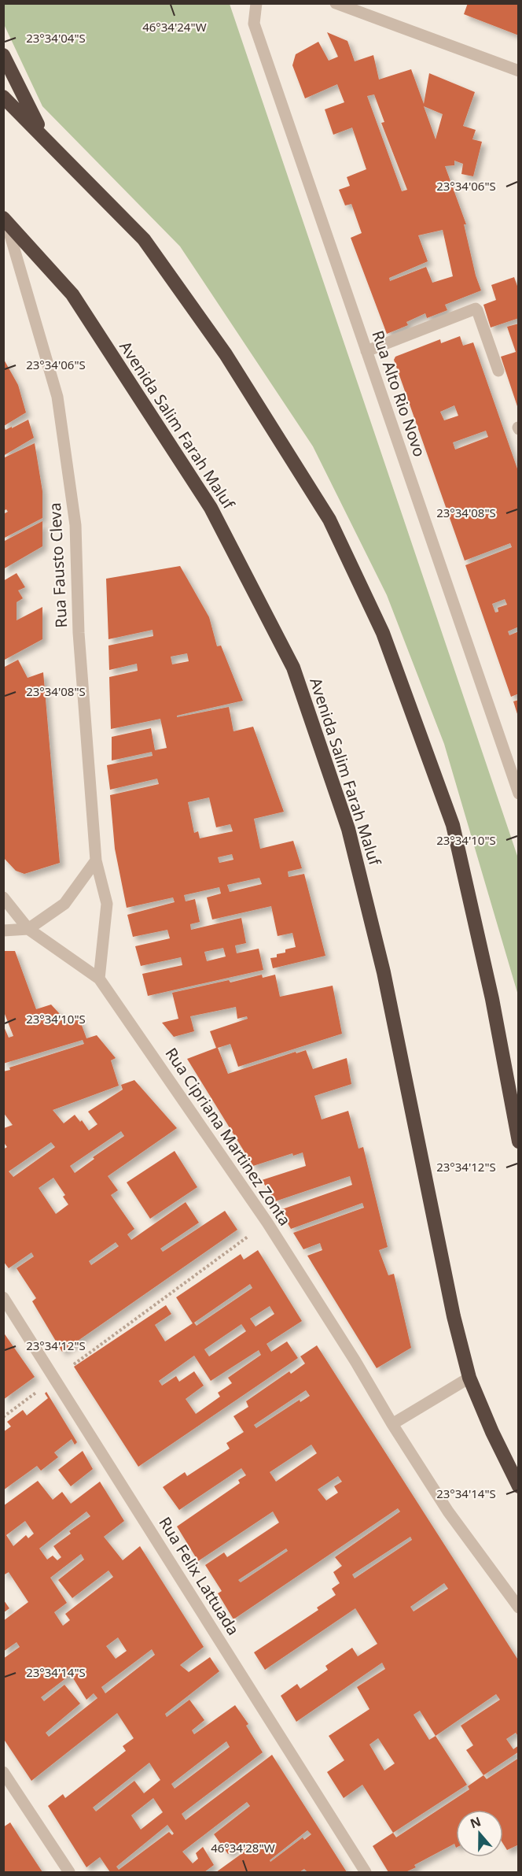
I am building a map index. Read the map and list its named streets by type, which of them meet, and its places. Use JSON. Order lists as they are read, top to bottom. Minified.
{"streets":{"highway":["Avenida Salim Farah Maluf"],"street":["Rua Alto Rio Novo","Rua Fausto Cleva","Rua Cipriana Martinez Zonta","Rua Felix Lattuada"]},"crossings":[["Avenida Salim Farah Maluf","Rua Fausto Cleva"],["Rua Fausto Cleva","Rua Cipriana Martinez Zonta"]],"north":"top","coordinates":["46°34'24\"W","23°34'04\"S","23°34'06\"S","23°34'08\"S","23°34'10\"S","23°34'12\"S","23°34'14\"S","46°34'28\"W"]}
